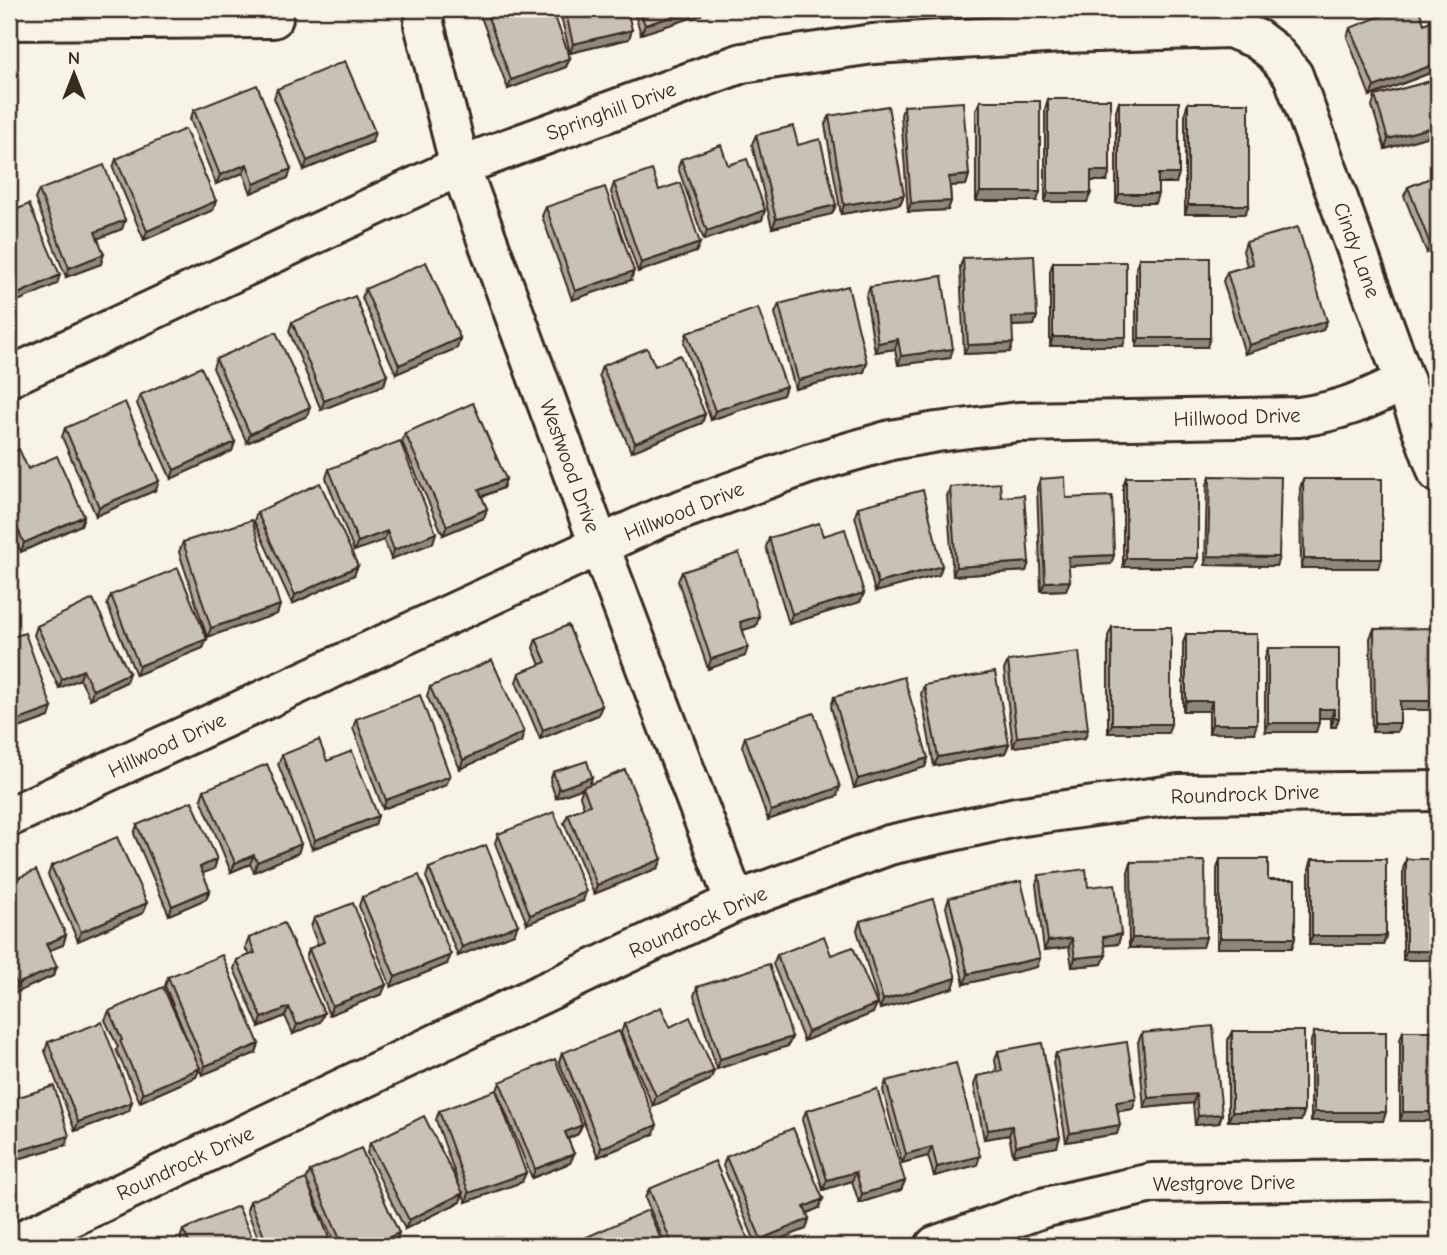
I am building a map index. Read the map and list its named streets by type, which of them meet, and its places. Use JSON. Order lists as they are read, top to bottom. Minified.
{"streets":{"street":["Springhill Drive","Cindy Lane","Hillwood Drive","Westwood Drive","Roundrock Drive","Westgrove Drive"]},"crossings":[["Springhill Drive","Cindy Lane"],["Springhill Drive","Westwood Drive"],["Cindy Lane","Hillwood Drive"],["Hillwood Drive","Westwood Drive"],["Westwood Drive","Roundrock Drive"]],"north":"top"}
